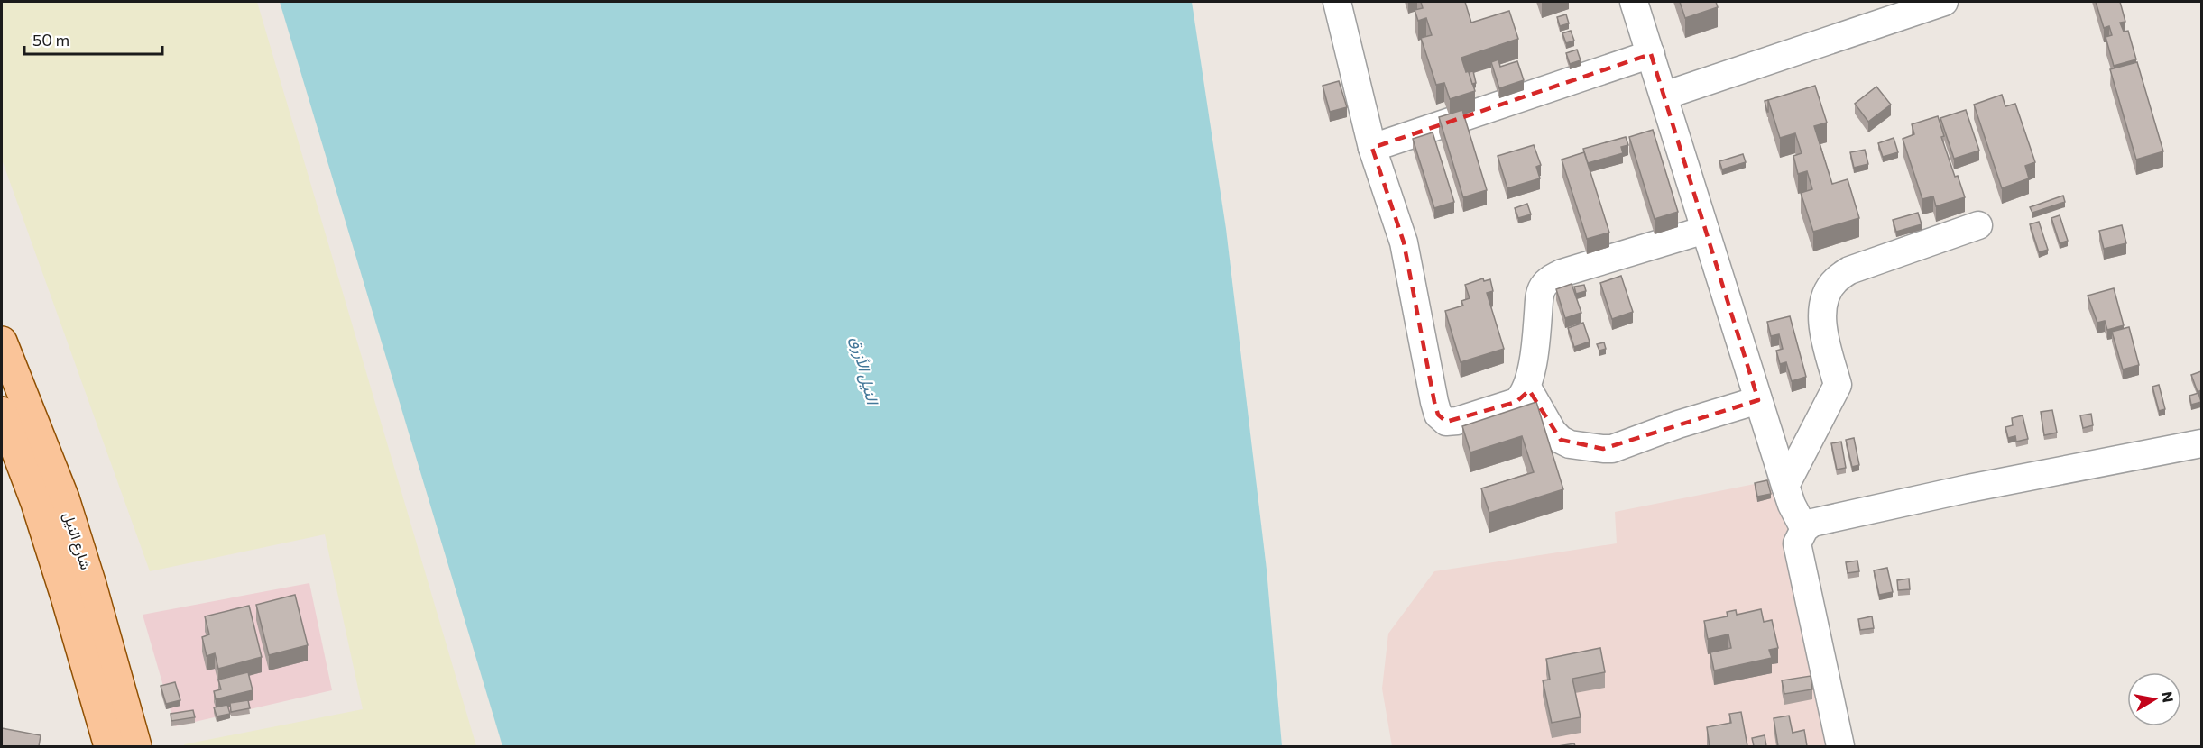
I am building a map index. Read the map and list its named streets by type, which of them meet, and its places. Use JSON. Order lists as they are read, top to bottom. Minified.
{"streets":{"main road":["شارع النيل"]},"water":["النيل الأزرق"],"scale_bar":"50 m","north":"right"}
